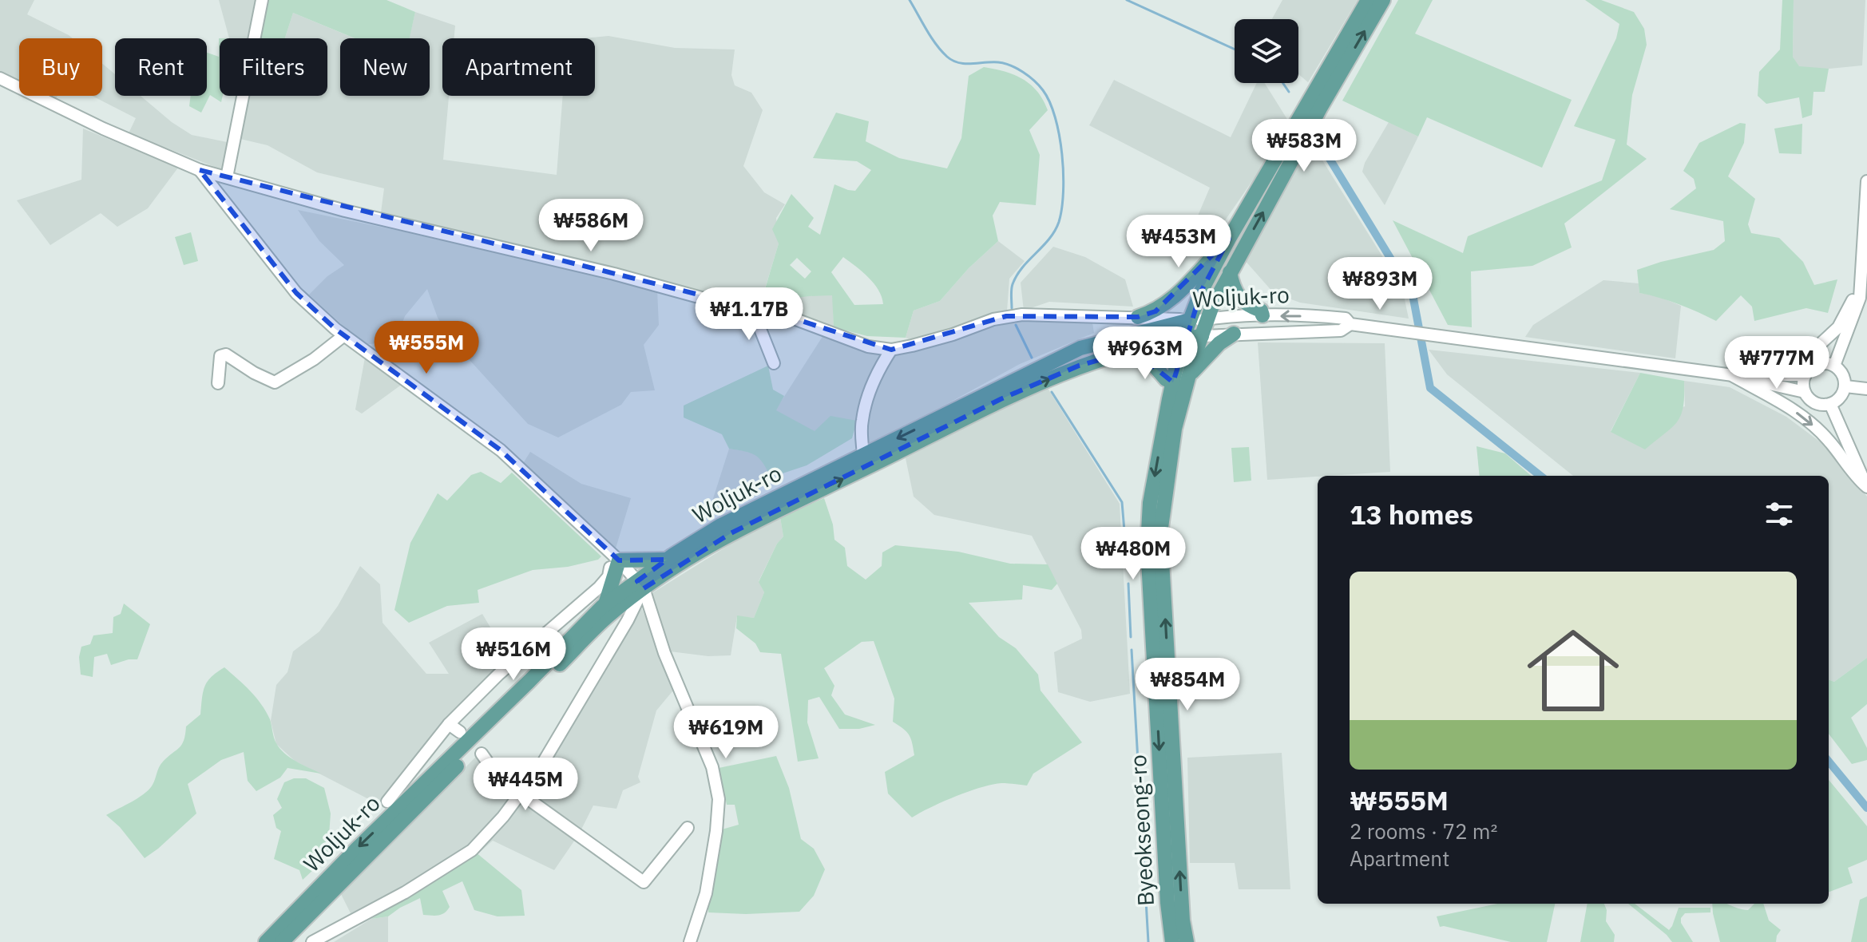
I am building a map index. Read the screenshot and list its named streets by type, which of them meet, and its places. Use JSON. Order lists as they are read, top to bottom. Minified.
{"streets":{"main road":["Woljuk-ro","Byeokseong-ro"]},"crossings":[["Woljuk-ro","Byeokseong-ro"]],"page":{"chip":["Buy","Rent","Filters","New","Apartment"],"price":["₩583M","₩586M","₩453M","₩893M","₩1.17B","₩555M","₩963M","₩777M","₩480M","₩516M","₩854M","₩619M","₩445M"],"heading":"13 homes","list":[{"name":"₩555M","note":"2 rooms · 72 m² · Apartment"}]}}
